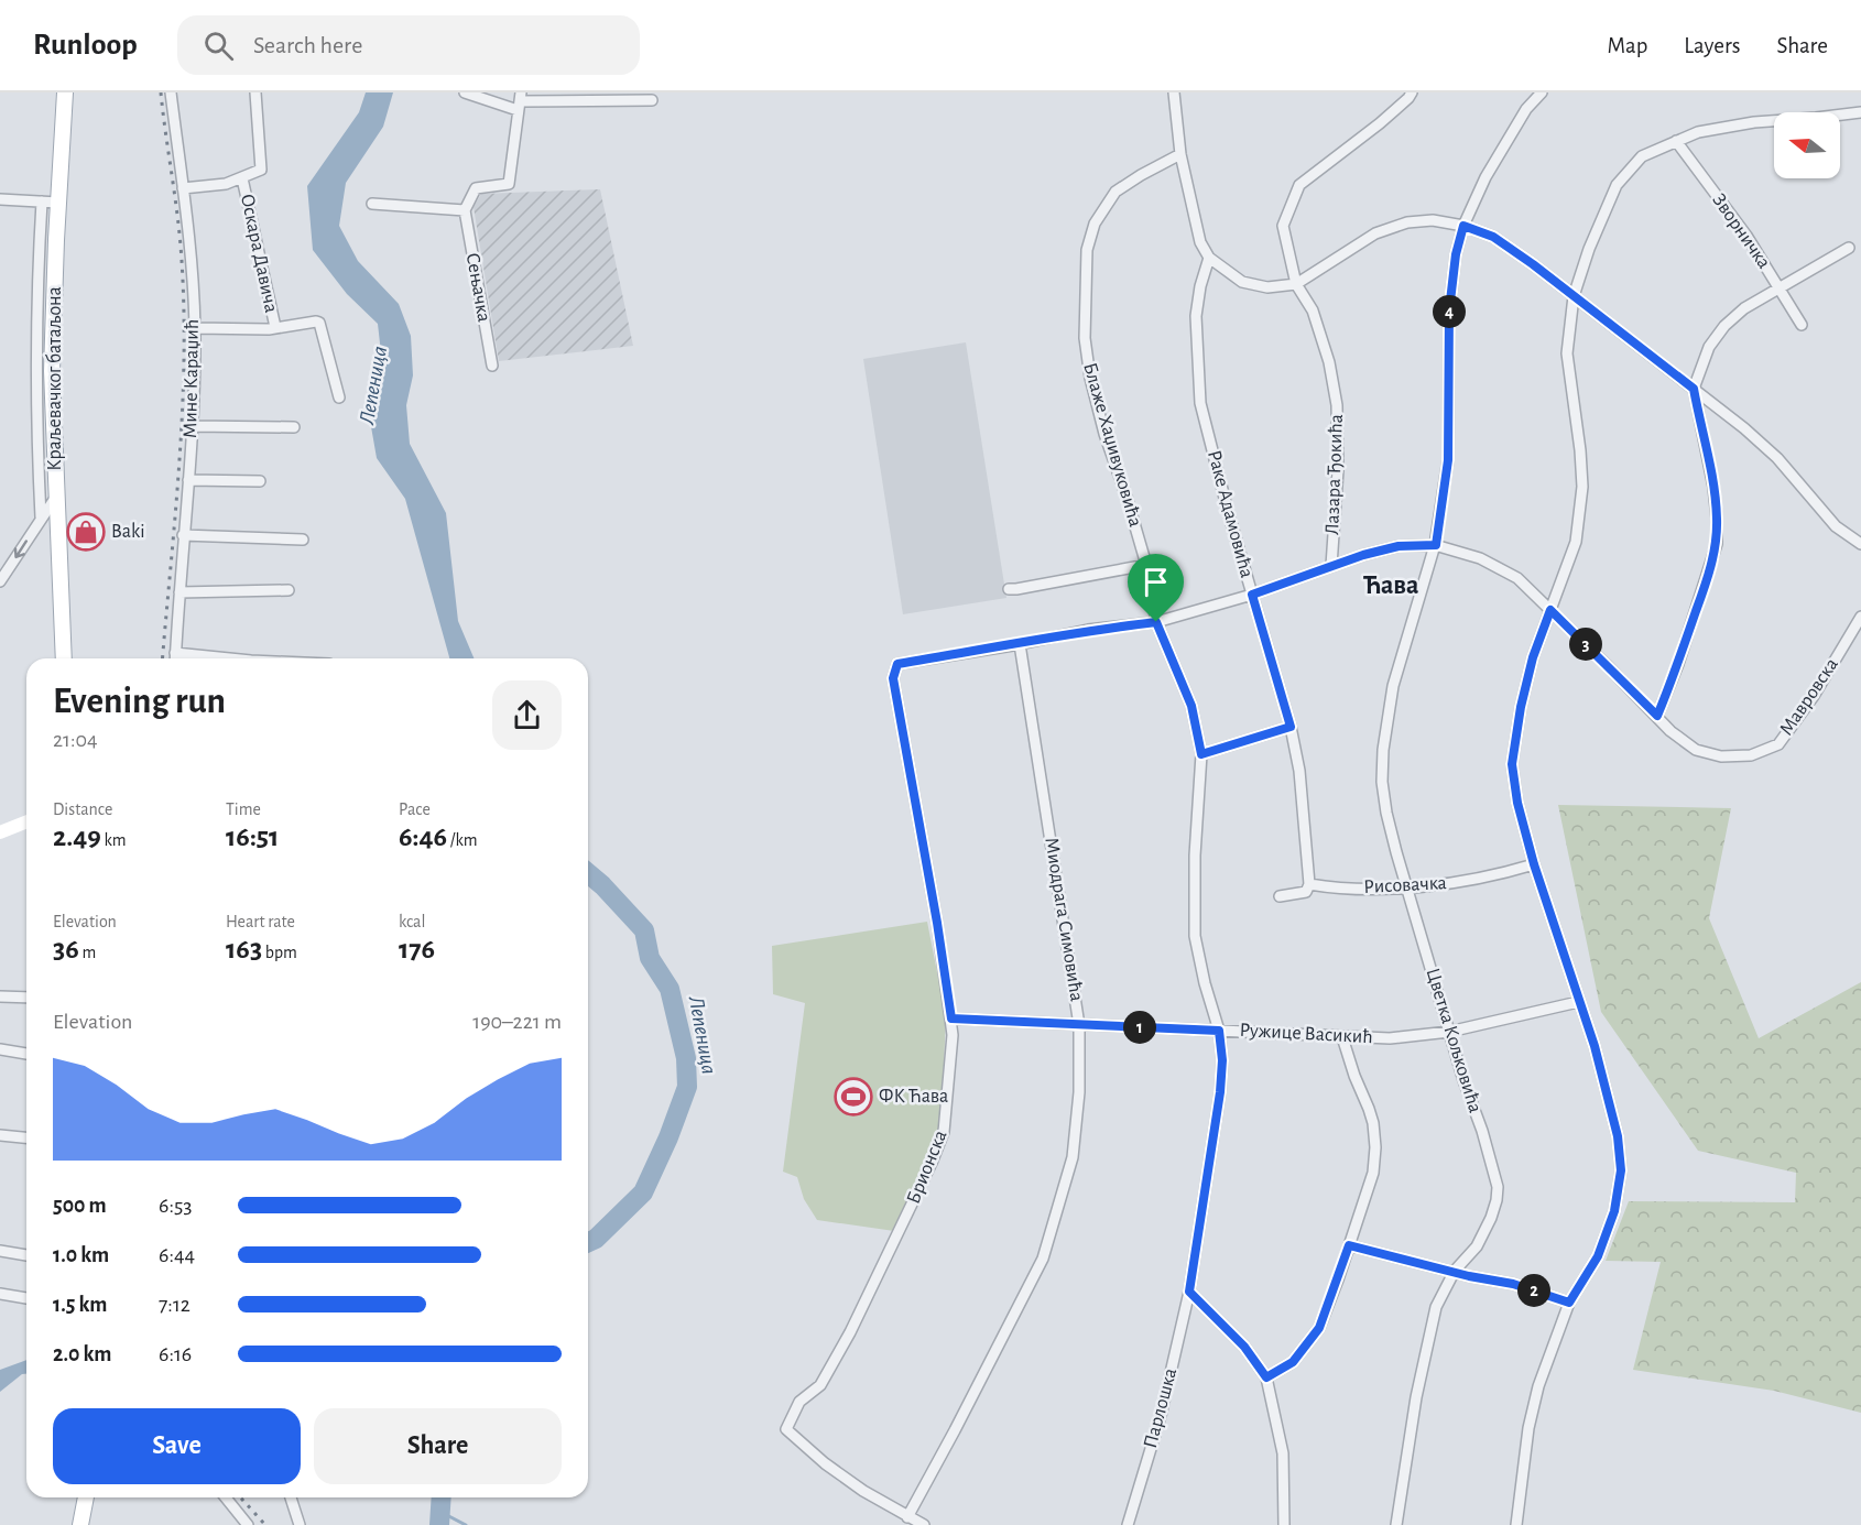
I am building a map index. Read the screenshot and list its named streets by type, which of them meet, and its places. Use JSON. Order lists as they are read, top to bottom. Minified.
{"streets":{"main road":["Краљевачког батаљона"],"street":["Зворничка","Оскара Давича","Сењачка","Мине Караџић","Блаже Хаџивуковића","Лазара Ђокића","Раке Адамовића","Мавровска","Рисовачка","Миодрага Симовића","Ружице Васикић","Цветка Кољковића","Брионска","Парлошка"]},"crossings":[["Оскара Давича","Мине Караџић"],["Блаже Хаџивуковића","Мавровска"],["Блаже Хаџивуковића","Ружице Васикић"],["Блаже Хаџивуковића","Парлошка"],["Лазара Ђокића","Мавровска"],["Раке Адамовића","Мавровска"],["Раке Адамовића","Рисовачка"],["Мавровска","Миодрага Симовића"],["Мавровска","Цветка Кољковића"],["Мавровска","Брионска"],["Рисовачка","Цветка Кољковића"],["Миодрага Симовића","Ружице Васикић"],["Миодрага Симовића","Брионска"],["Ружице Васикић","Цветка Кољковића"],["Ружице Васикић","Брионска"]],"districts":["Ћава"],"water":["Лепеница"],"places":{"shop":["Baki"],"sports":["ФК Ћава"]},"north":"left","page":{"header":"Runloop","search":"Search here","nav":["Map","Layers","Share"],"pins":["4","3","1","2"],"heading":["Evening run","21:04"],"stats":[["Distance","2.49 km"],["Time","16:51"],["Pace","6:46 /km"],["Elevation","36 m"],["Heart rate","163 bpm"],["kcal","176"]],"chart":["Elevation","190–221 m"],"list":[{"name":"500 m","note":"6:53"},{"name":"1.0 km","note":"6:44"},{"name":"1.5 km","note":"7:12"},{"name":"2.0 km","note":"6:16"}],"buttons":["Save","Share"]}}
